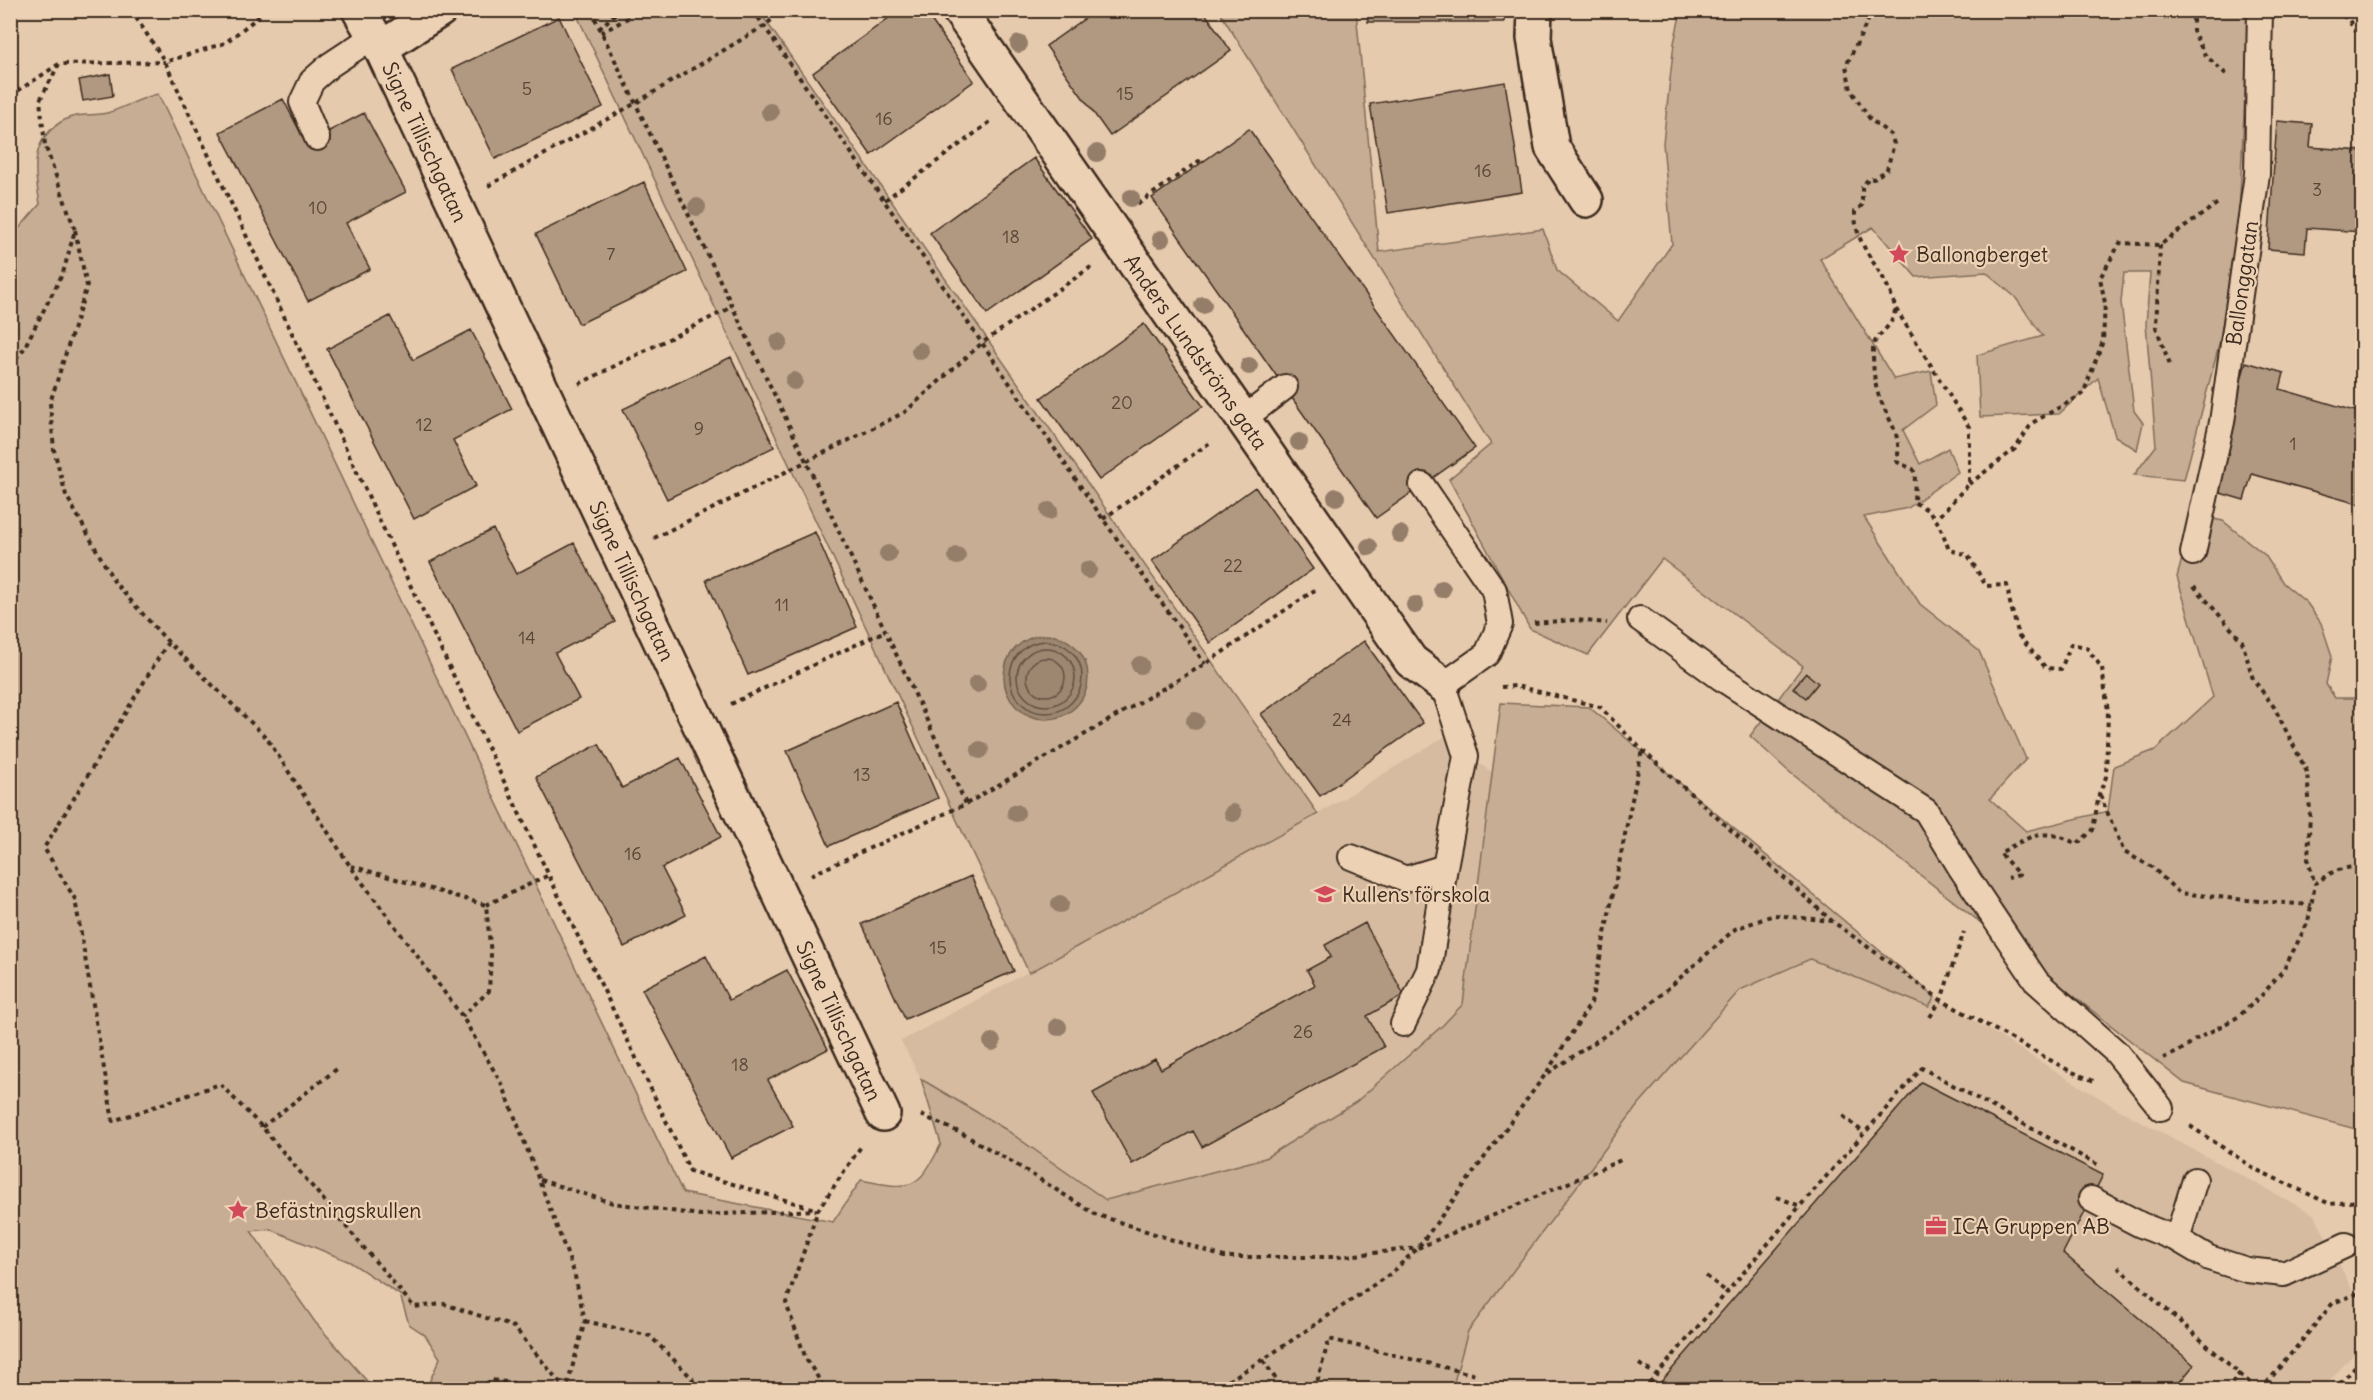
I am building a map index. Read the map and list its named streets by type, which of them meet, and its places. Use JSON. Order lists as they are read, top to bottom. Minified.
{"streets":{"street":["Signe Tillischgatan","Anders Lundströms gata"],"lane":["Ballonggatan"]},"places":{"place":["Ballongberget","Befästningskullen"],"school or university":["Kullens förskola"],"office":["ICA Gruppen AB"]},"house_numbers":["5","15","16","16","3","10","18","7","20","12","9","1","22","11","14","24","13","16","15","26","18"]}
